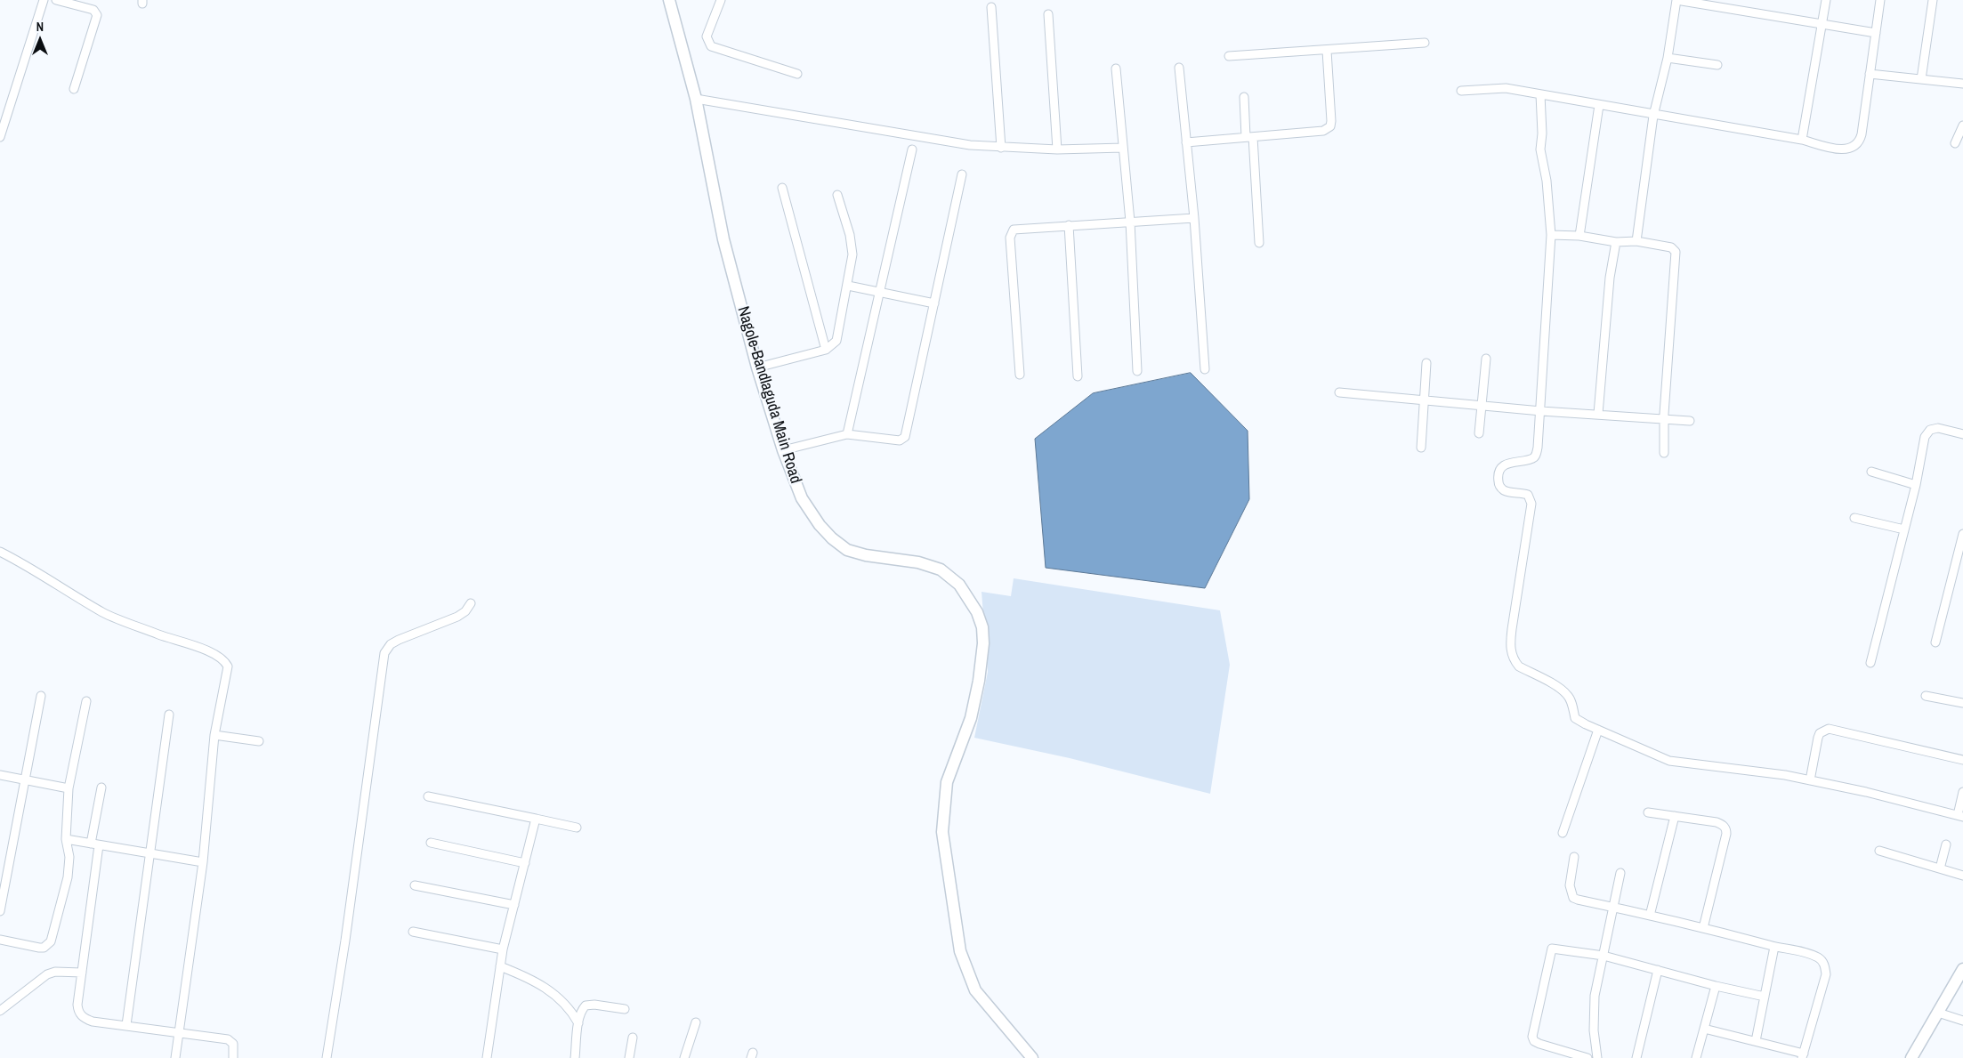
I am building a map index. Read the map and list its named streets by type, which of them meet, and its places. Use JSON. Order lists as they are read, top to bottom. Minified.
{"streets":{"street":["Nagole-Bandlaguda Main Road"]},"north":"top"}
